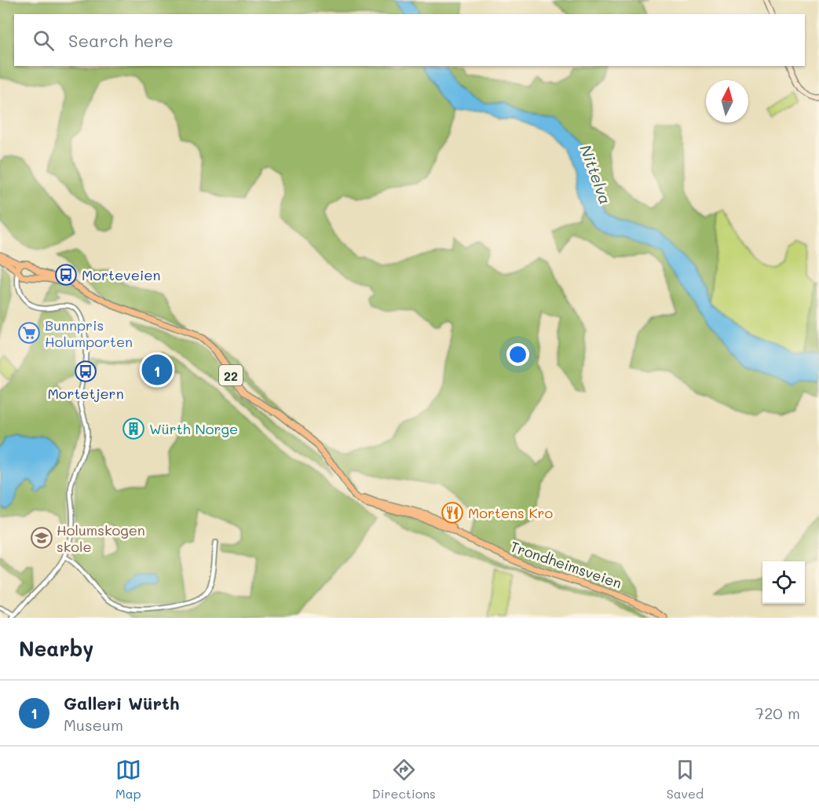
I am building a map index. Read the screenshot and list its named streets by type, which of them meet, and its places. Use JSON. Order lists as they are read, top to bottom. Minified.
{"streets":{"main road":["22","Trondheimsveien"]},"crossings":[["22","Trondheimsveien"]],"water":["Nittelva"],"places":{"bus stop":["Morteveien","Mortetjern"],"supermarket":["Bunnpris Holumporten"],"building":["Würth Norge"],"restaurant":["Mortens Kro"],"school or university":["Holumskogen skole"]},"north":"top","page":{"search":"Search here","pins":"1","heading":"Nearby","list":[{"mark":"1","name":"Galleri Würth","note":"Museum","value":"720 m"}],"nav":["Map","Directions","Saved"]}}
